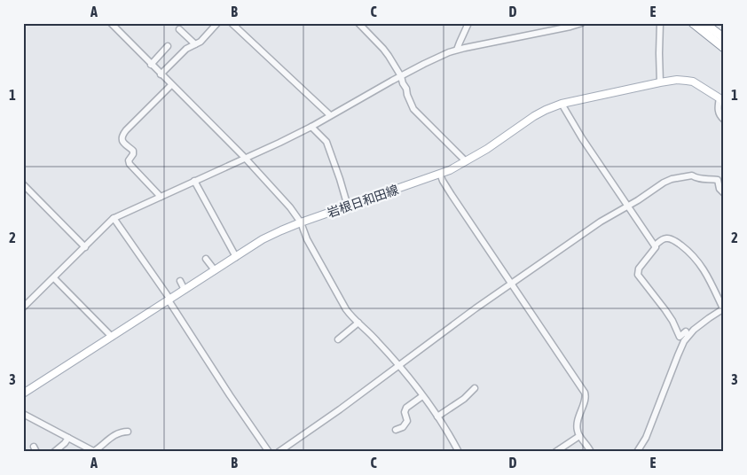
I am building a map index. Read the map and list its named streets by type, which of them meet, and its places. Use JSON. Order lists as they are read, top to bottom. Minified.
{"streets":{"main road":["岩根日和田線"]},"grid":{"columns":["A","B","C","D","E"],"rows":["1","2","3"]}}
